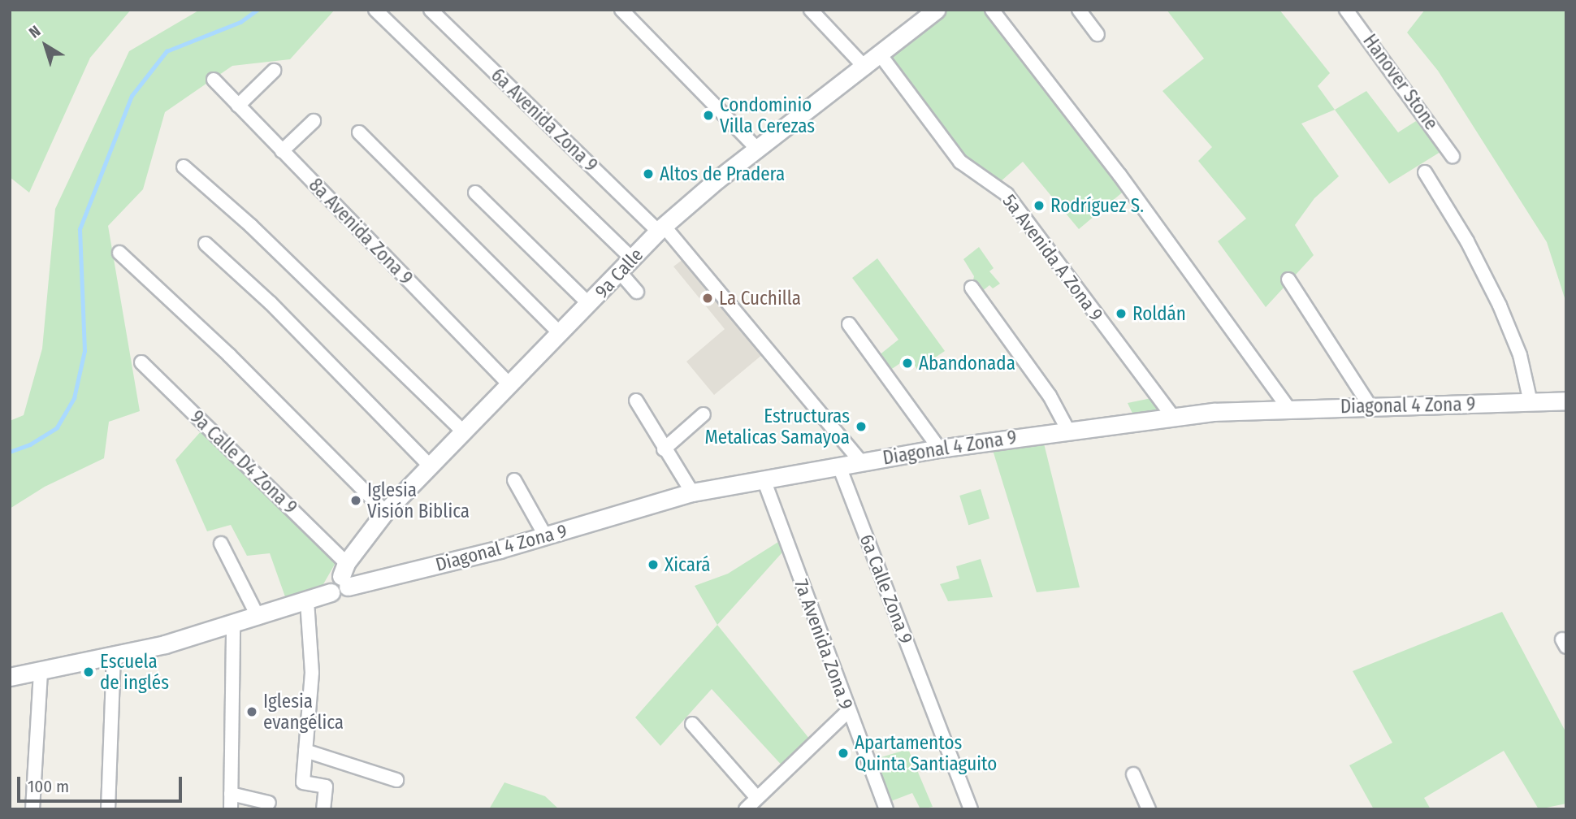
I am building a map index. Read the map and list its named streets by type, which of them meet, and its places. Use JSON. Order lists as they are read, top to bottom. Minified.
{"streets":{"main road":["9a Calle","Diagonal 4 Zona 9"],"street":["Hanover Stone","6a Avenida Zona 9","8a Avenida Zona 9","5a Avenida A Zona 9","9a Calle D4 Zona 9","6a Calle Zona 9","7a Avenida Zona 9"]},"crossings":[["6a Avenida Zona 9","9a Calle"],["6a Avenida Zona 9","Diagonal 4 Zona 9"],["8a Avenida Zona 9","9a Calle"],["5a Avenida A Zona 9","9a Calle"],["5a Avenida A Zona 9","Diagonal 4 Zona 9"],["9a Calle","Diagonal 4 Zona 9"],["9a Calle","9a Calle D4 Zona 9"],["Diagonal 4 Zona 9","9a Calle D4 Zona 9"],["Diagonal 4 Zona 9","6a Calle Zona 9"],["Diagonal 4 Zona 9","7a Avenida Zona 9"]],"places":["Condominio Villa Cerezas","Altos de Pradera","Rodríguez S.","La Cuchilla","Roldán","Abandonada","Estructuras Metalicas Samayoa","Iglesia Visión Biblica","Xicará","Escuela de inglés","Iglesia evangélica","Apartamentos Quinta Santiaguito"],"scale_bar":"100 m","north":"top left"}
